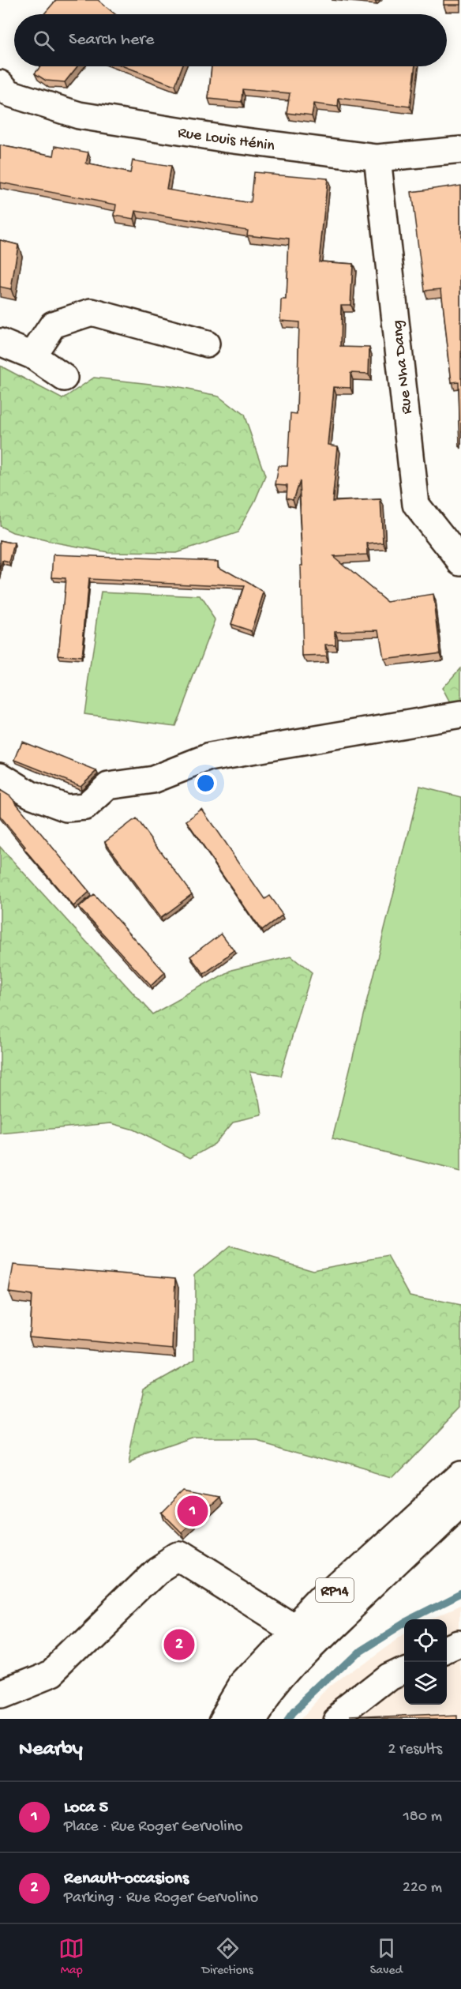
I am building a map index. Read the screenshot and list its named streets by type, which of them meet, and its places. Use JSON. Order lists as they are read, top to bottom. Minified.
{"streets":{"street":["Rue Louis Hénin","Rue Nha Dang","RP14"]},"crossings":[["Rue Louis Hénin","Rue Nha Dang"]],"page":{"search":"Search here","pins":["1","2"],"heading":["Nearby","2 results"],"list":[{"mark":"1","name":"Loca 5","note":"Place · Rue Roger Gervolino","value":"180 m"},{"mark":"2","name":"Renault-occasions","note":"Parking · Rue Roger Gervolino","value":"220 m"}],"nav":["Map","Directions","Saved"]}}
